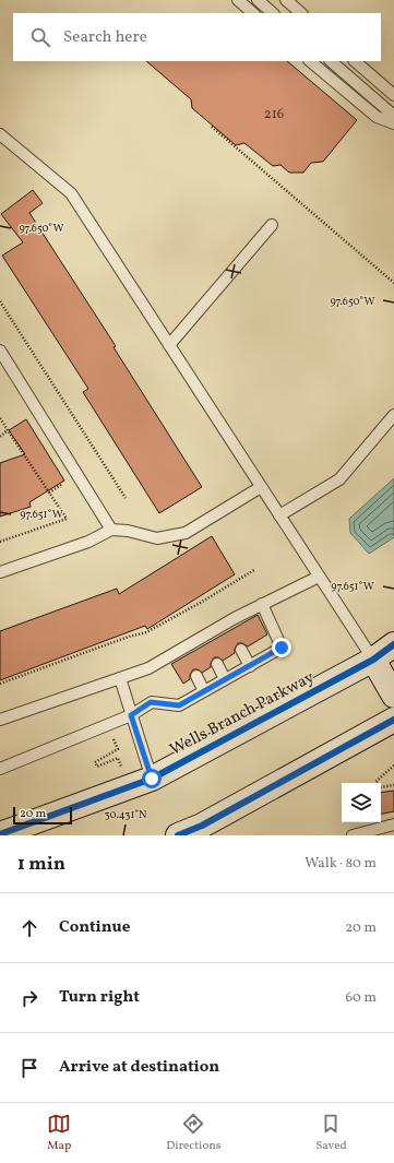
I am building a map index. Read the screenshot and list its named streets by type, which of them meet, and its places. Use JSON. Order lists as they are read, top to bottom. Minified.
{"streets":{"main road":["Wells Branch Parkway"]},"house_numbers":["216"],"scale_bar":"20 m","page":{"search":"Search here","scale":"20 m","heading":["1 min","Walk · 80 m"],"list":[["Continue","20 m"],["Turn right","60 m"],"Arrive at destination"],"nav":["Map","Directions","Saved"]},"coordinates":["97.650°W","97.651°W","30.431°N"]}
